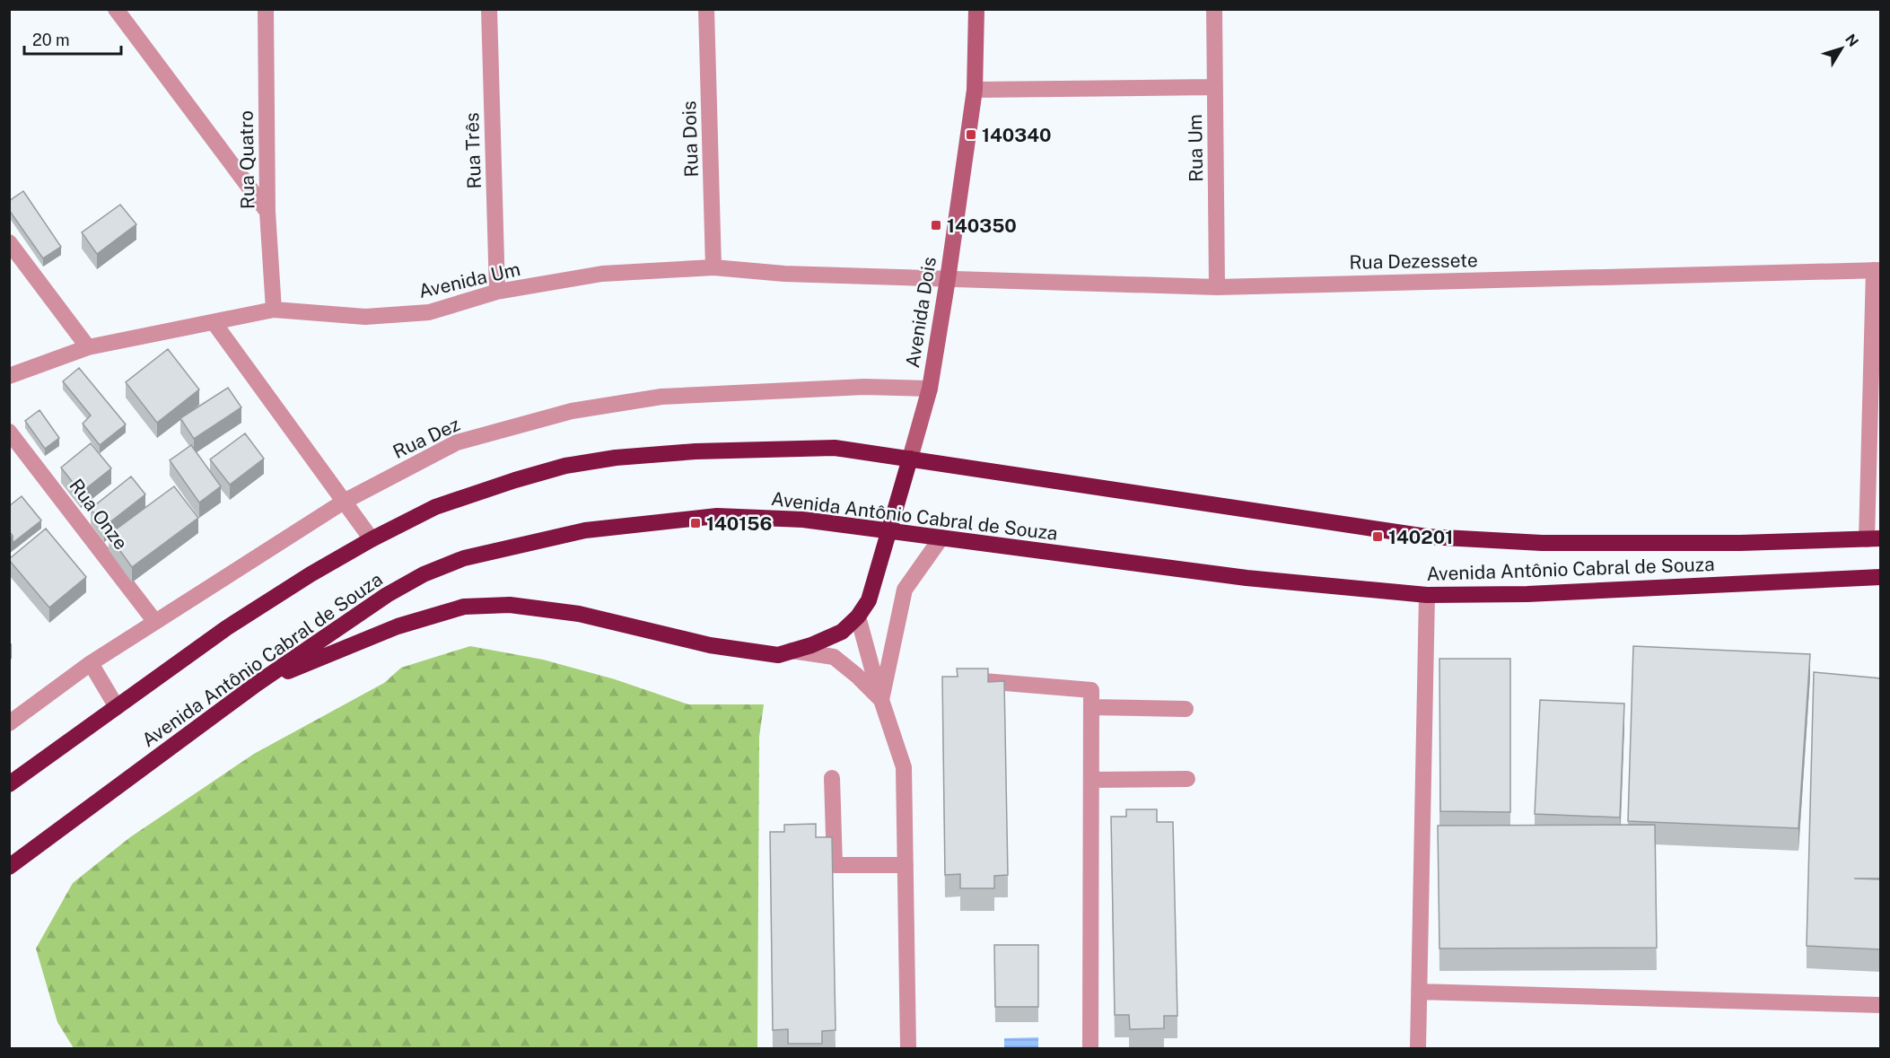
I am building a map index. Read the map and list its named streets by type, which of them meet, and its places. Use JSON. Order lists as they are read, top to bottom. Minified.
{"streets":{"highway":["Avenida Antônio Cabral de Souza"],"street":["Rua Dois","Rua Um","Rua Três","Rua Quatro","Rua Dezessete","Avenida Um","Avenida Dois","Rua Dez","Rua Onze"]},"crossings":[["Rua Dois","Avenida Um"],["Rua Um","Rua Dezessete"],["Rua Três","Avenida Um"],["Rua Quatro","Avenida Um"],["Rua Dezessete","Avenida Um"],["Rua Dezessete","Avenida Dois"],["Avenida Um","Avenida Dois"],["Avenida Dois","Rua Dez"],["Avenida Dois","Avenida Antônio Cabral de Souza"],["Rua Dez","Rua Onze"]],"places":{"transit":["140340","140350","140156","140201"]},"scale_bar":"20 m","north":"top right"}
